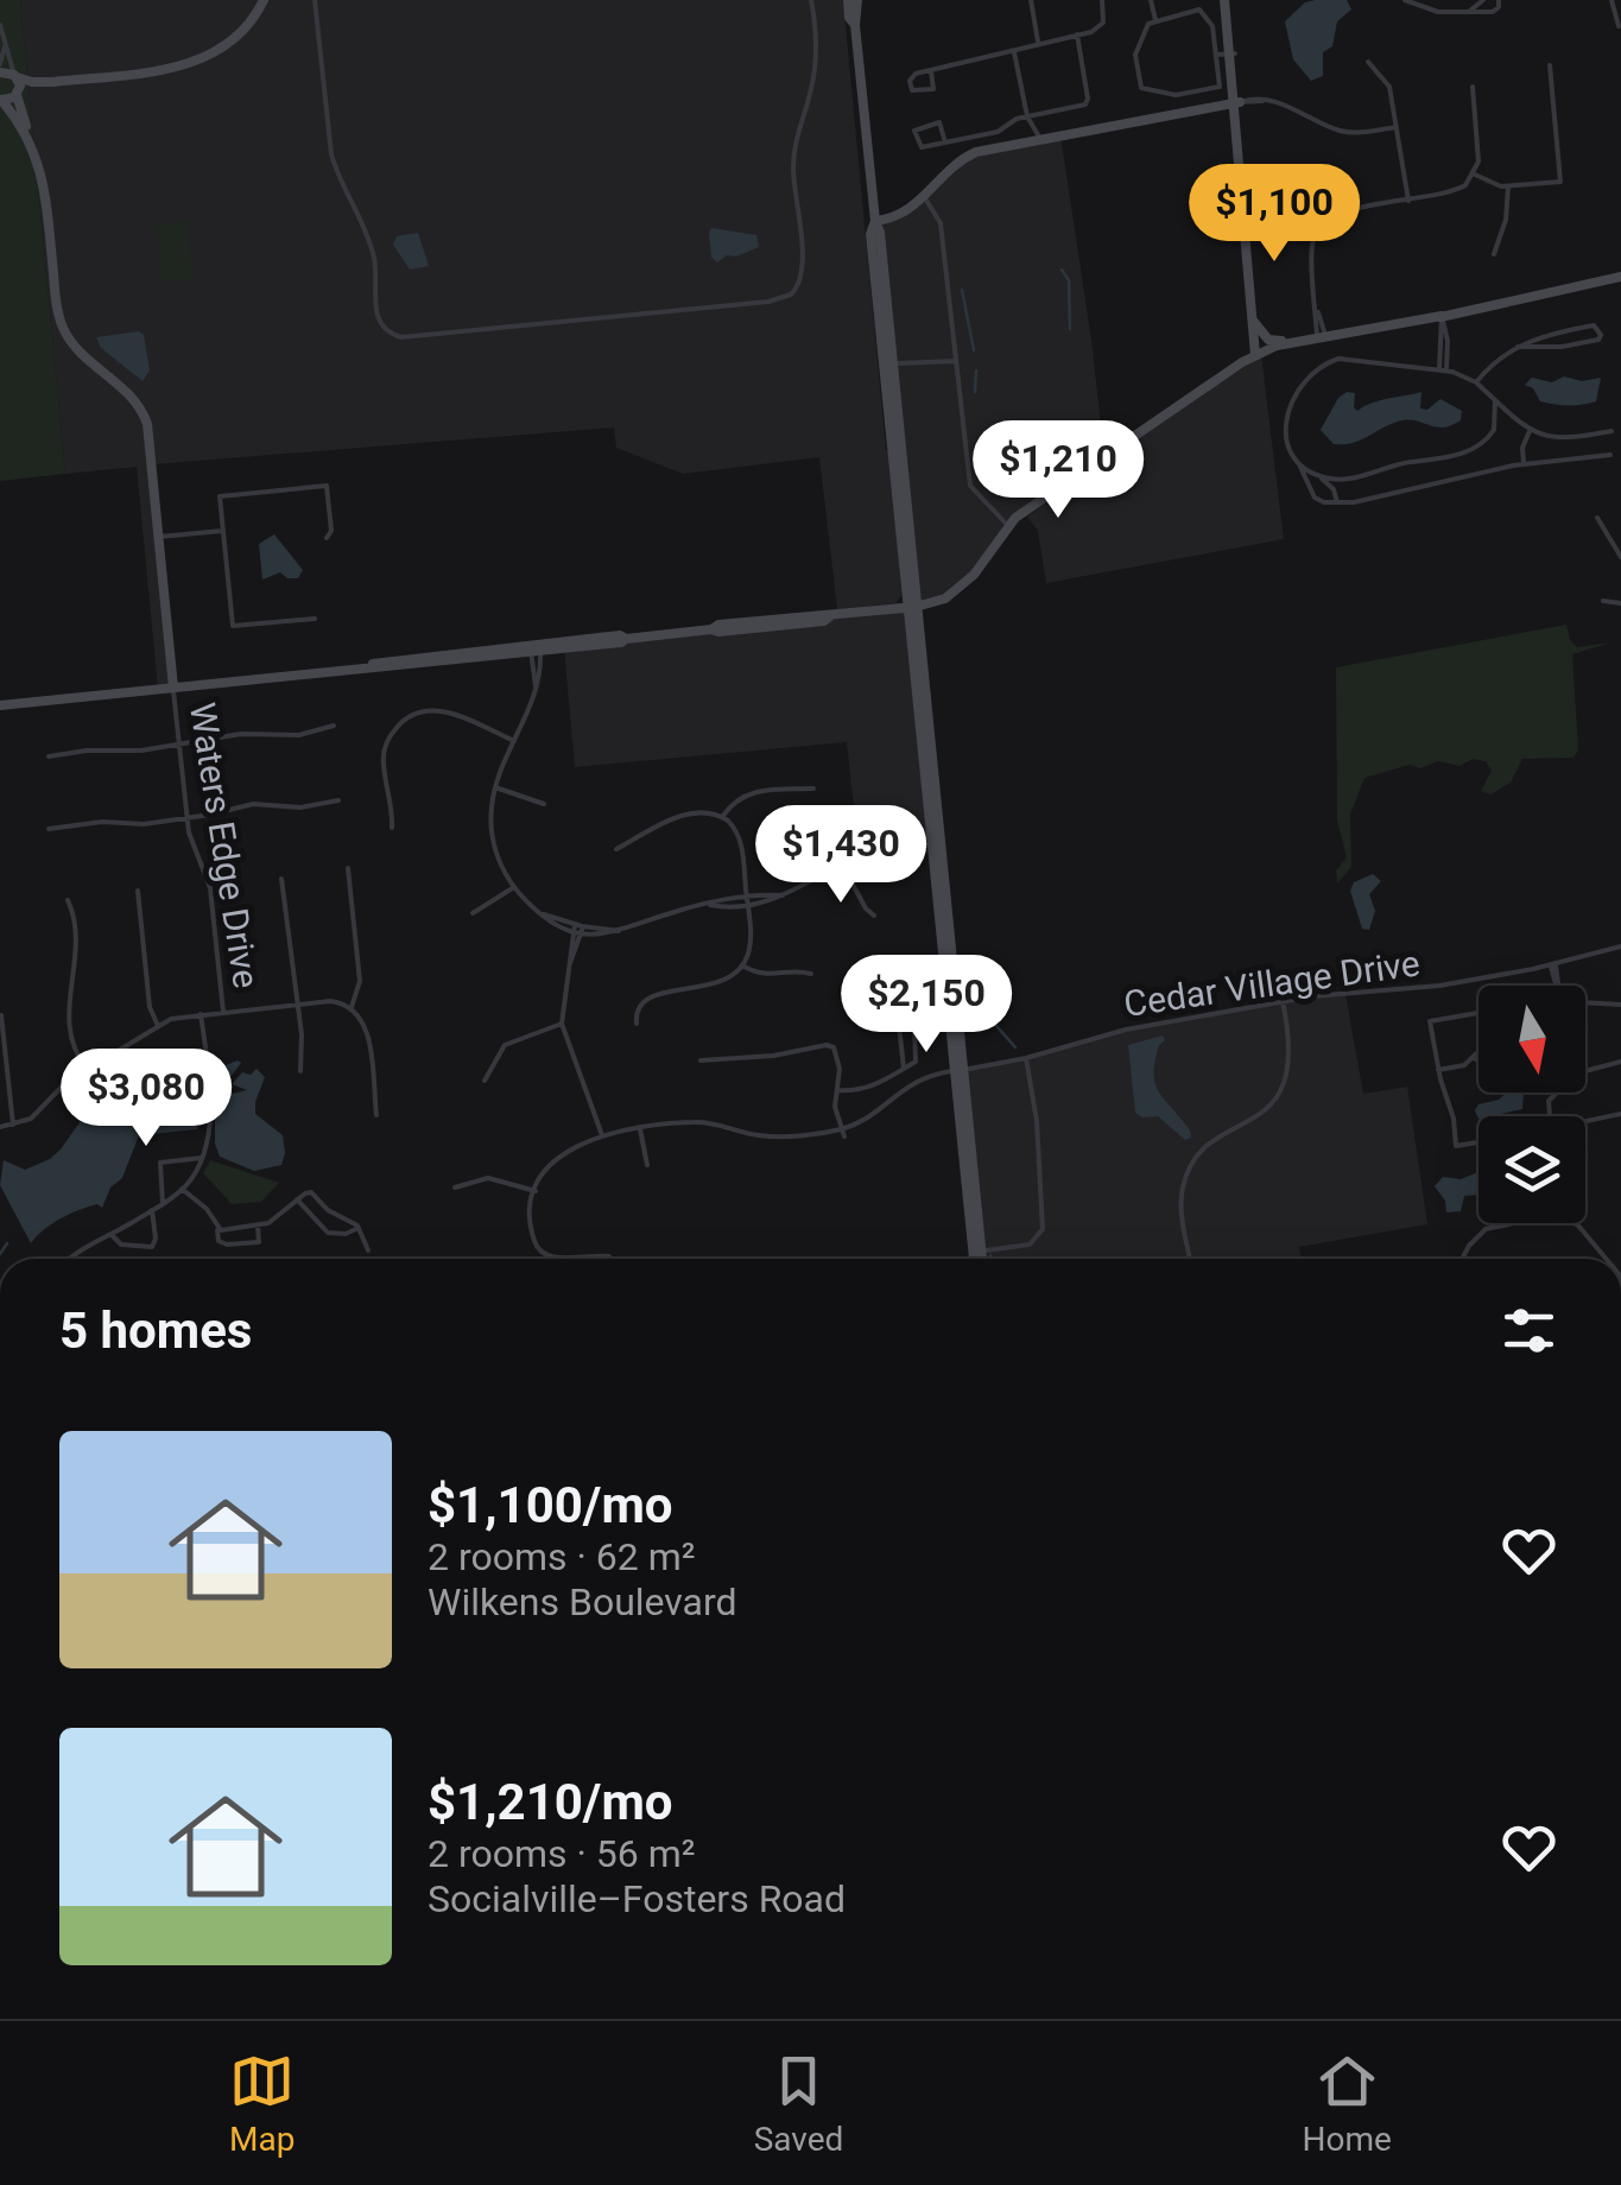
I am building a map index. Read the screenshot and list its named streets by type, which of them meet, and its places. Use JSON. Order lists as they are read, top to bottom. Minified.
{"streets":{"street":["Waters Edge Drive","Cedar Village Drive"]},"north":"bottom","page":{"price":["$1,100","$1,210","$1,430","$2,150","$3,080"],"heading":"5 homes","list":[{"name":"$1,100/mo","note":"2 rooms · 62 m² · Wilkens Boulevard"},{"name":"$1,210/mo","note":"2 rooms · 56 m² · Socialville–Fosters Road"}],"tabs":["Map","Saved","Home"]}}
